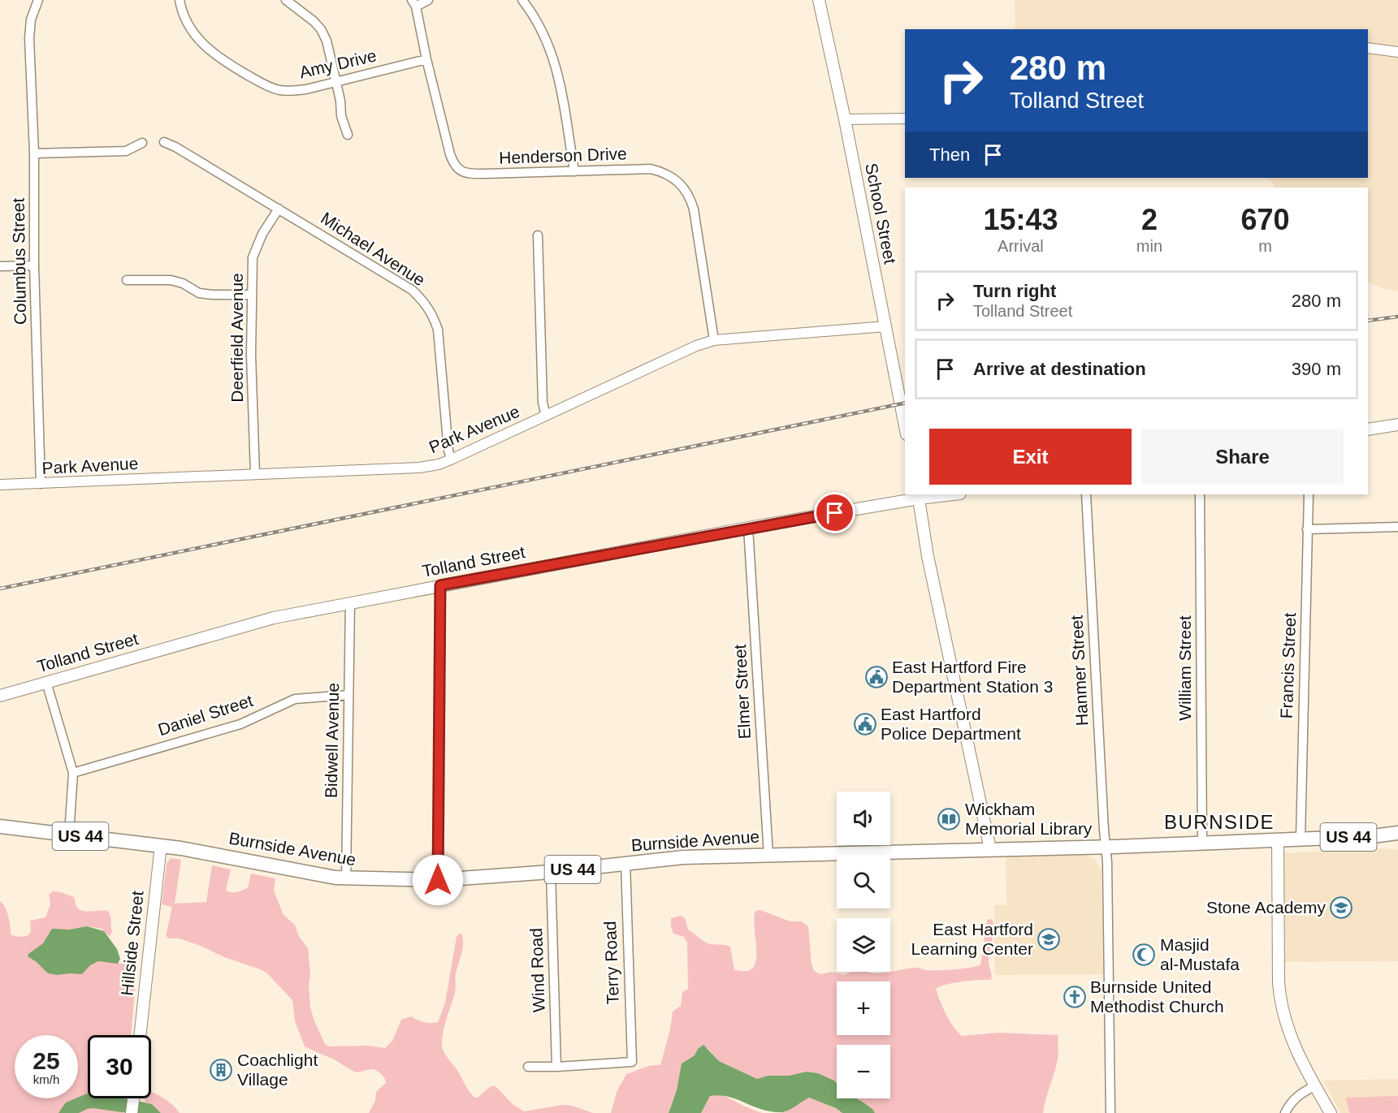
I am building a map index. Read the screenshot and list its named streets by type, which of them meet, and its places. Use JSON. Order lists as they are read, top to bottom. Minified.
{"streets":{"main road":["School Street","Tolland Street","US 44","Burnside Avenue","Hillside Street"],"street":["Amy Drive","Henderson Drive","Michael Avenue","Columbus Street","Deerfield Avenue","Park Avenue","Francis Street","William Street","Hanmer Street","Elmer Street","Daniel Street","Bidwell Avenue","Terry Road","Wind Road"]},"crossings":[["Amy Drive","Henderson Drive"],["Henderson Drive","Park Avenue"],["School Street","Park Avenue"],["Michael Avenue","Deerfield Avenue"],["Michael Avenue","Park Avenue"],["Columbus Street","Park Avenue"],["Deerfield Avenue","Park Avenue"],["Tolland Street","Elmer Street"],["Tolland Street","Bidwell Avenue"],["Francis Street","Burnside Avenue"],["William Street","Burnside Avenue"],["Hanmer Street","Burnside Avenue"],["Elmer Street","Burnside Avenue"],["Daniel Street","Bidwell Avenue"],["Bidwell Avenue","Burnside Avenue"],["Burnside Avenue","Hillside Street"],["Burnside Avenue","Terry Road"],["Burnside Avenue","Wind Road"],["Terry Road","Wind Road"]],"districts":["BURNSIDE"],"places":{"public building":["East Hartford Fire Department Station 3","East Hartford Police Department"],"library":["Wickham Memorial Library"],"school or university":["Stone Academy","East Hartford Learning Center"],"mosque":["Masjid al-Mustafa"],"church":["Burnside United Methodist Church"],"building":["Coachlight Village"]},"page":{"turn":["280 m","Tolland Street"],"then":"Then","eta":["15:43","Arrival","2","min","670","m"],"list":[{"name":"Turn right","note":"Tolland Street","value":"280 m"},{"name":"Arrive at destination","value":"390 m"}],"buttons":["Exit","Share"],"map_buttons":["+","−"],"speed":"25 km/h","limit":"30"}}
